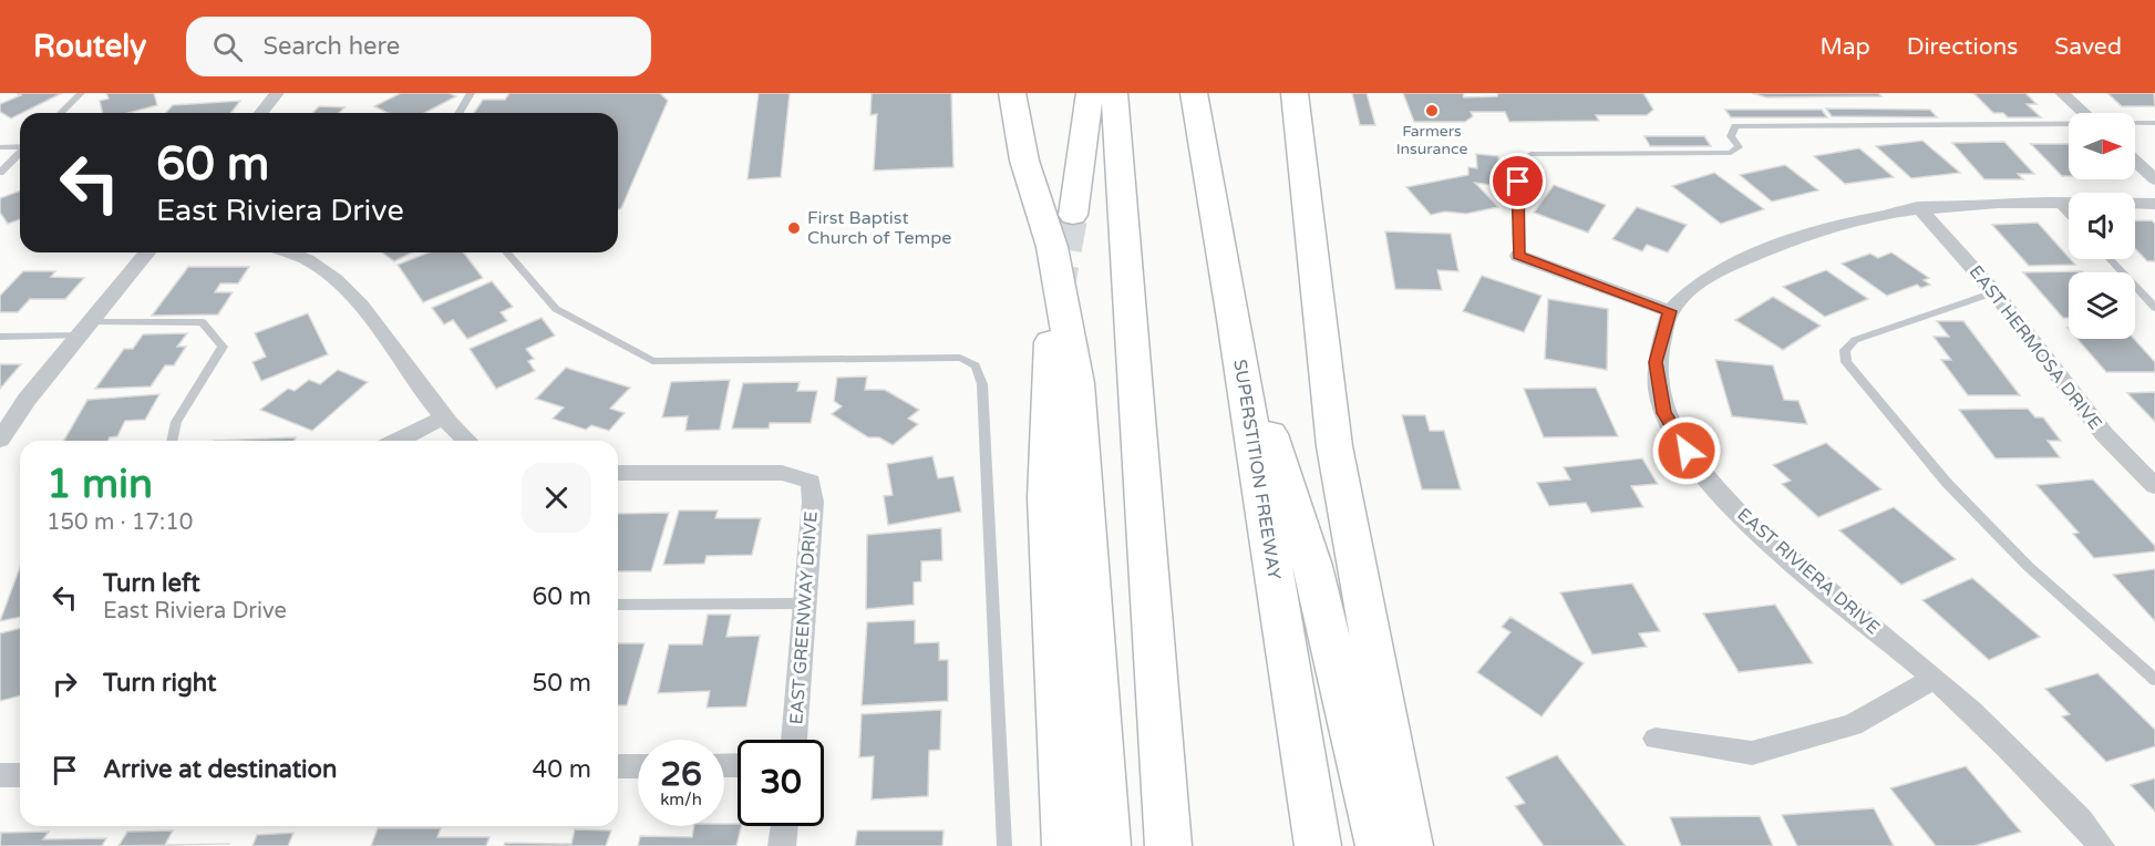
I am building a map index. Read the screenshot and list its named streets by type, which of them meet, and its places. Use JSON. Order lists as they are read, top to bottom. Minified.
{"streets":{"highway":["SUPERSTITION FREEWAY"],"street":["EAST HERMOSA DRIVE","EAST RIVIERA DRIVE","EAST GREENWAY DRIVE"]},"places":["Farmers Insurance","First Baptist Church of Tempe"],"north":"right","page":{"header":"Routely","search":"Search here","nav":["Map","Directions","Saved"],"turn":["60 m","East Riviera Drive"],"heading":["1 min","150 m · 17:10"],"list":[{"name":"Turn left","note":"East Riviera Drive","value":"60 m"},{"name":"Turn right","value":"50 m"},{"name":"Arrive at destination","value":"40 m"}],"speed":"26 km/h","limit":"30"}}
